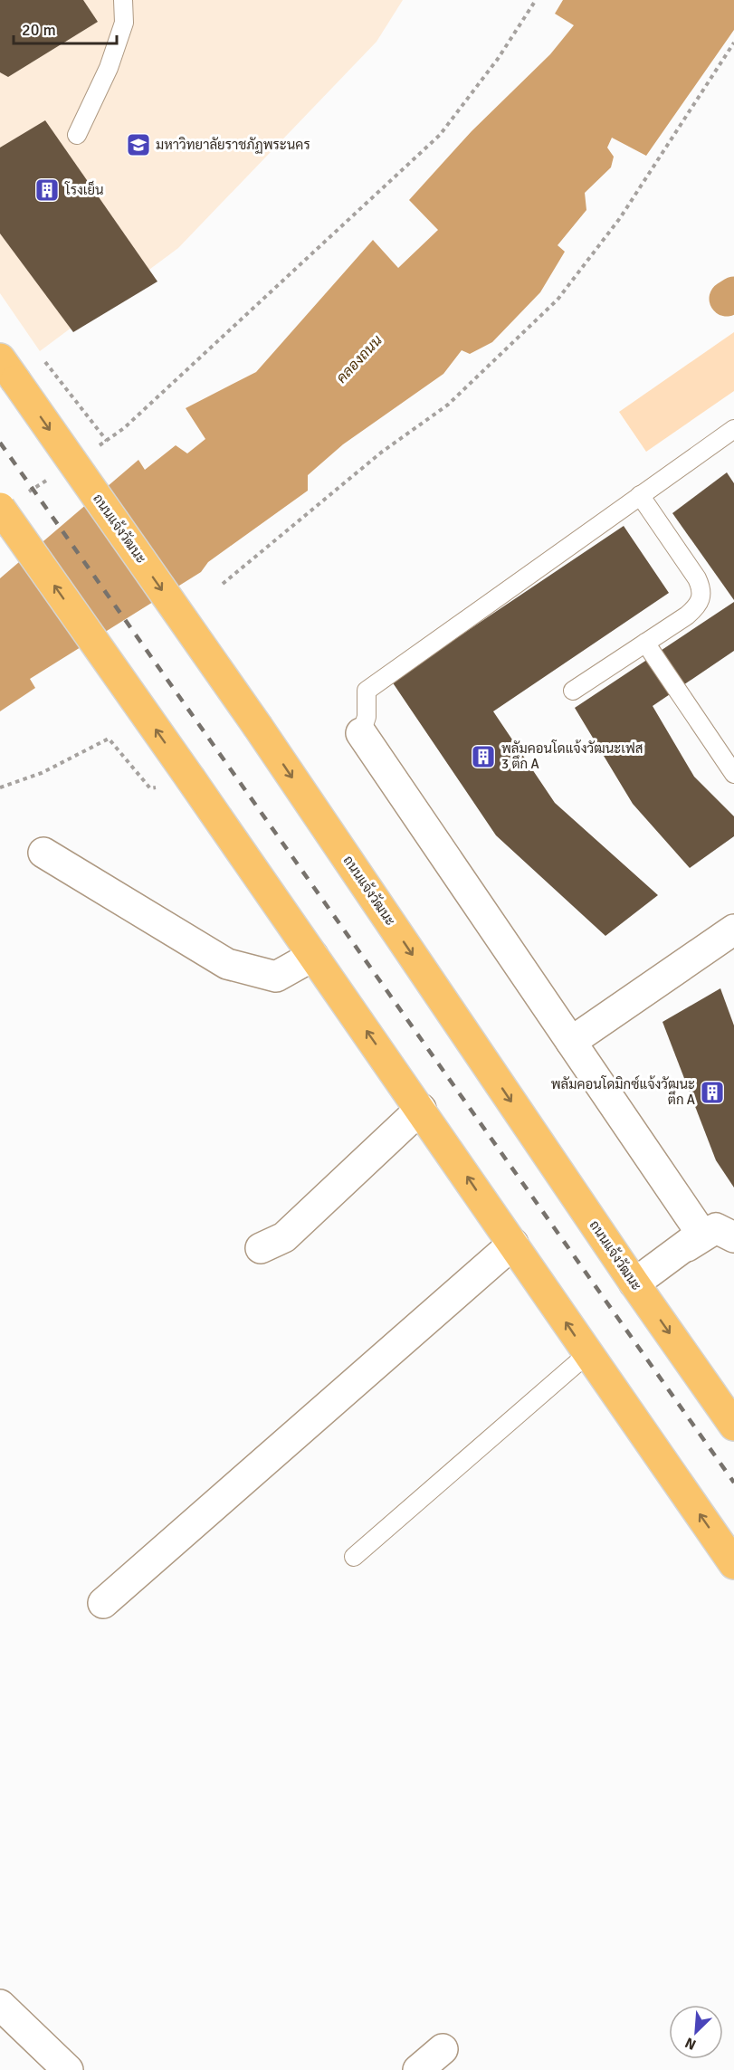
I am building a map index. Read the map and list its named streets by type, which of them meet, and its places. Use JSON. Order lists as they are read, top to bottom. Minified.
{"streets":{"main road":["ถนนแจ้งวัฒนะ"]},"water":["คลองถนน"],"places":{"school or university":["มหาวิทยาลัยราชภัฏพระนคร"],"building":["โรงเย็น","พลัมคอนโดแจ้งวัฒนะเฟส 3 ตึก A","พลัมคอนโดมิกซ์แจ้งวัฒนะ ตึก A"]},"scale_bar":"20 m","north":"bottom left"}
